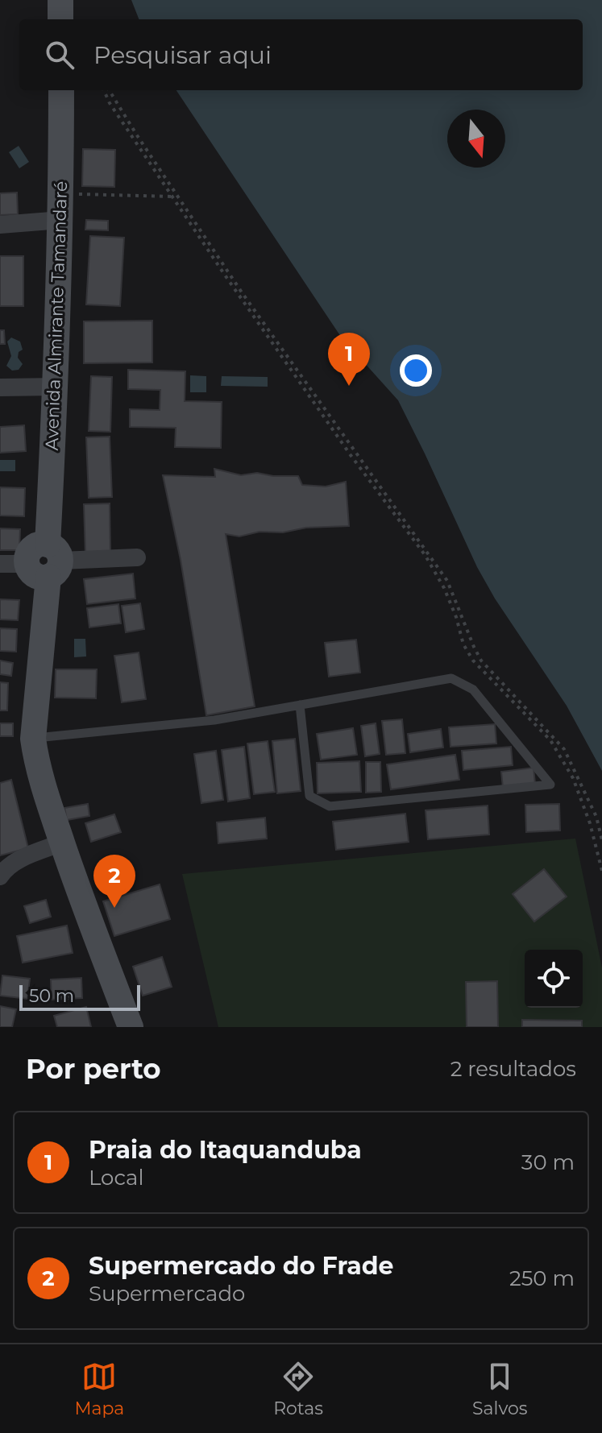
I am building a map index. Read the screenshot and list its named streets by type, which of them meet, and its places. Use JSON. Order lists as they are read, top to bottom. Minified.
{"streets":{"main road":["Avenida Almirante Tamandaré"]},"scale_bar":"50 m","north":"bottom","page":{"search":"Pesquisar aqui","pins":["1","2"],"scale":"50 m","heading":["Por perto","2 resultados"],"list":[{"mark":"1","name":"Praia do Itaquanduba","note":"Local","value":"30 m"},{"mark":"2","name":"Supermercado do Frade","note":"Supermercado","value":"250 m"}],"nav":["Mapa","Rotas","Salvos"]}}
